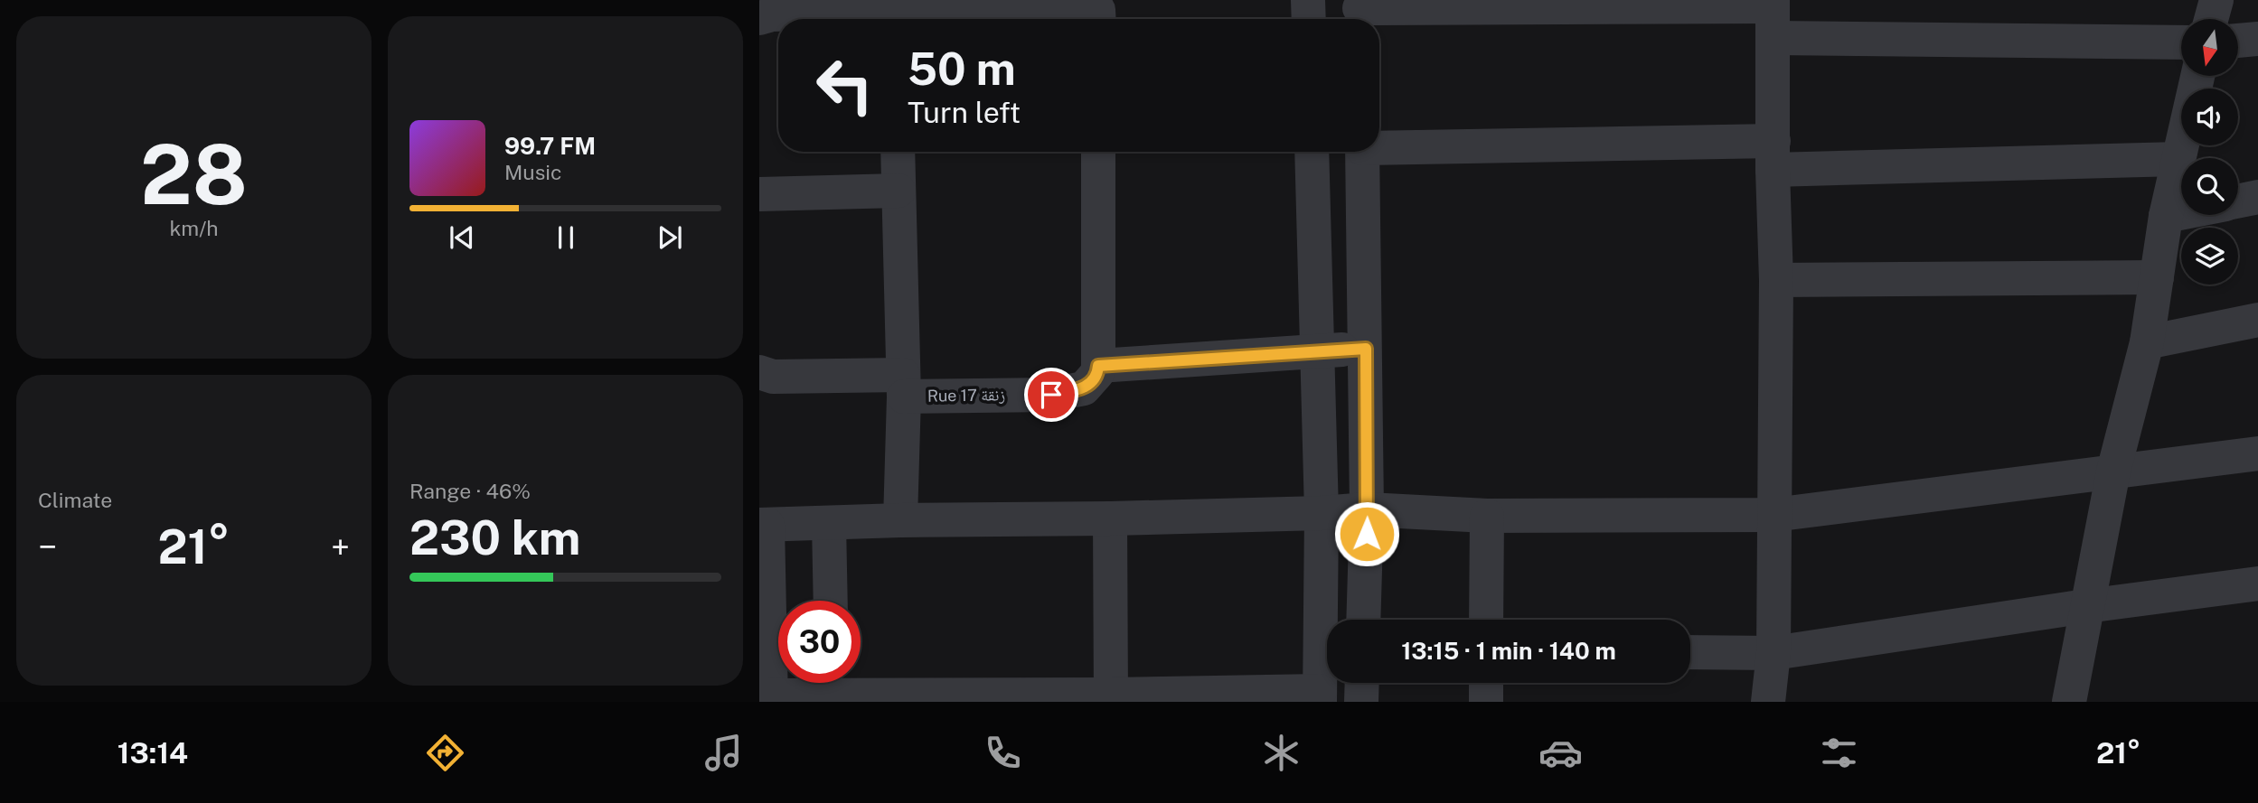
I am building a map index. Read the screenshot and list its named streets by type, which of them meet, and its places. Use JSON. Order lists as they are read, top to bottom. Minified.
{"streets":{"street":["Rue 17 زنقة"]},"north":"bottom","page":{"tile":[["28","km/h"],"Climate",["Range · 46%","230 km"]],"turn":["50 m","Turn left"],"song":["99.7 FM","Music"],"heat":["−","21°","+"],"limit":"30","trip":"13:15 · 1 min · 140 m","tabs":["13:14","21°"]}}
